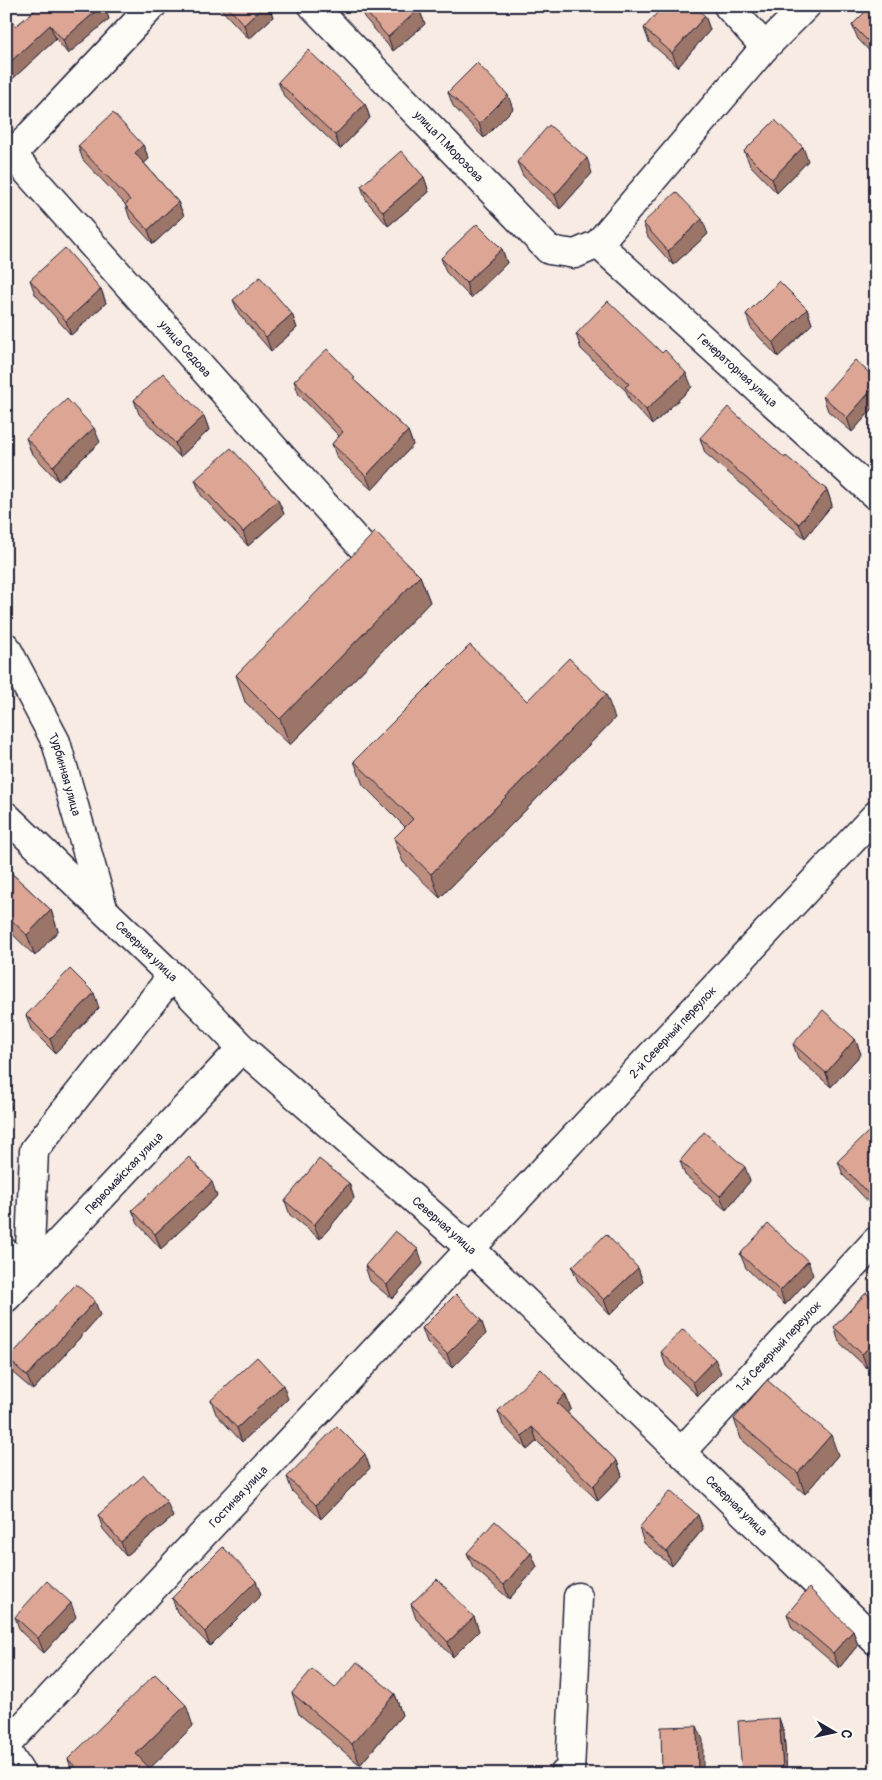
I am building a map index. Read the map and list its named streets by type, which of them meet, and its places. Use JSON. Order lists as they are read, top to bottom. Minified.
{"streets":{"street":["улица П.Морозова","улица Седова","Генераторная улица","Турбинная улица","Северная улица","2-й Северный переулок","Первомайская улица","1-й Северный переулок","Гостиная улица"]},"crossings":[["улица П.Морозова","Генераторная улица"],["Турбинная улица","Северная улица"],["Северная улица","2-й Северный переулок"],["Северная улица","Первомайская улица"],["Северная улица","1-й Северный переулок"],["Северная улица","Гостиная улица"],["2-й Северный переулок","Гостиная улица"]],"north":"right"}
